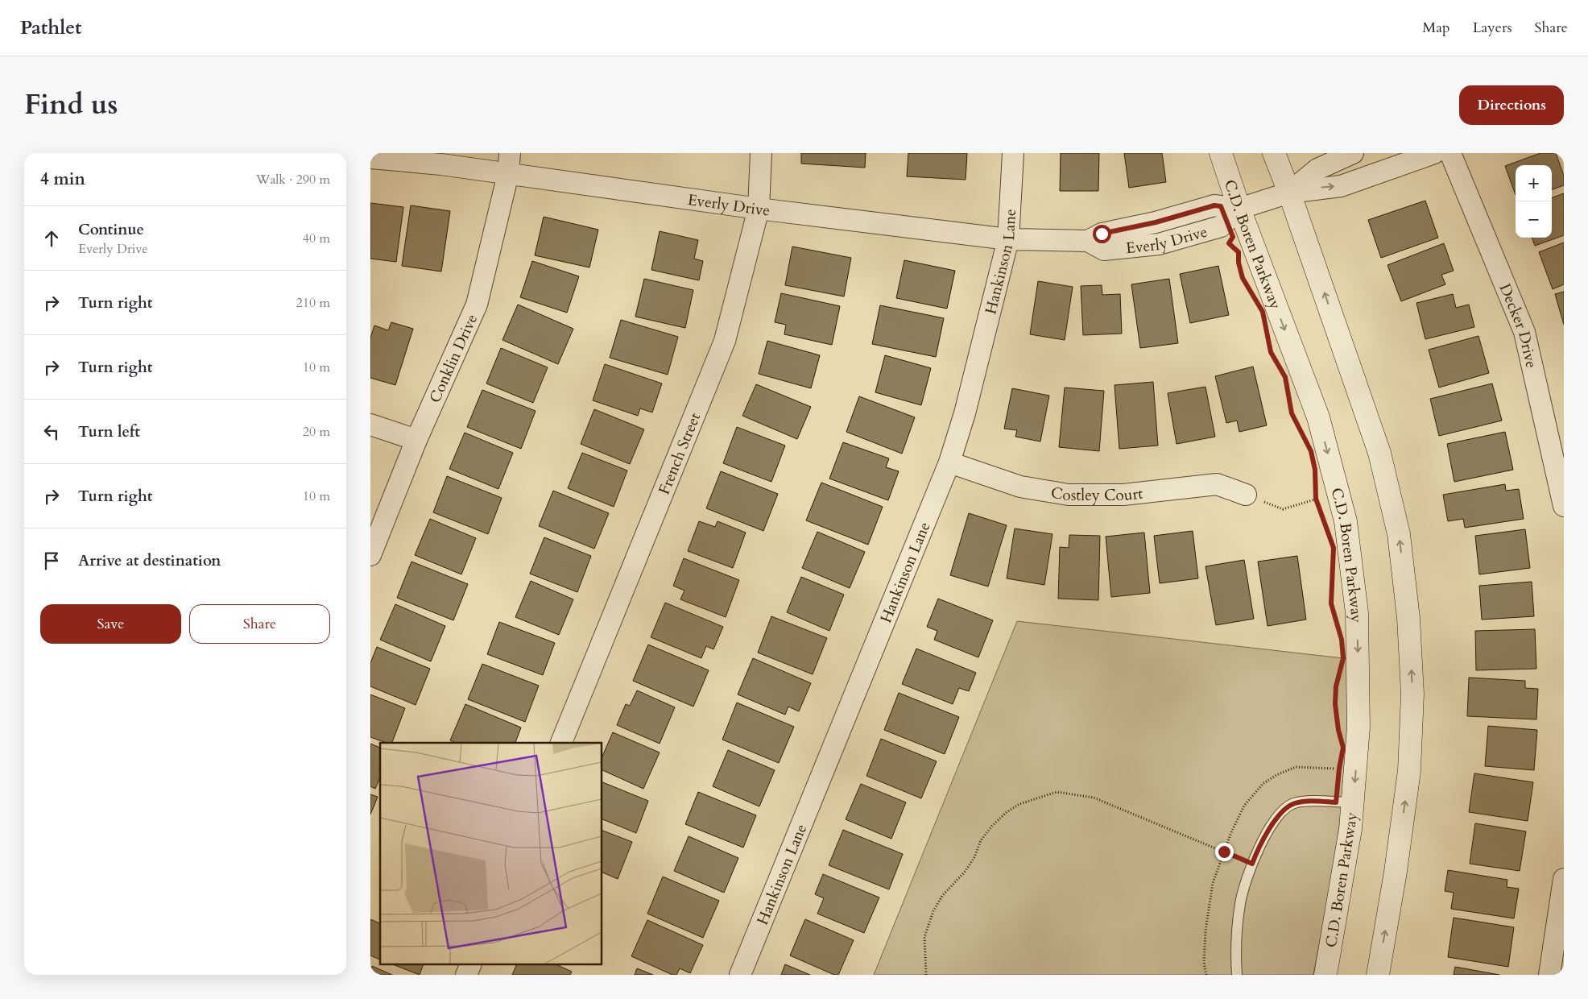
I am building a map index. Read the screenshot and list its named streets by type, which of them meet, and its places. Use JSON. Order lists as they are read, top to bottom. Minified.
{"streets":{"street":["Everly Drive","C.D. Boren Parkway","Hankinson Lane","Decker Drive","Conklin Drive","French Street","Costley Court"]},"crossings":[["Everly Drive","C.D. Boren Parkway"],["Everly Drive","Hankinson Lane"],["Everly Drive","Conklin Drive"],["Everly Drive","French Street"],["Hankinson Lane","Costley Court"]],"page":{"header":"Pathlet","nav":["Map","Layers","Share"],"title":"Find us","buttons":["Directions",["Save","Share"]],"heading":["4 min","Walk · 290 m"],"map_buttons":["+","−"],"list":[["Continue","Everly Drive","40 m"],["Turn right","210 m"],["Turn right","10 m"],["Turn left","20 m"],["Turn right","10 m"],"Arrive at destination"]}}
